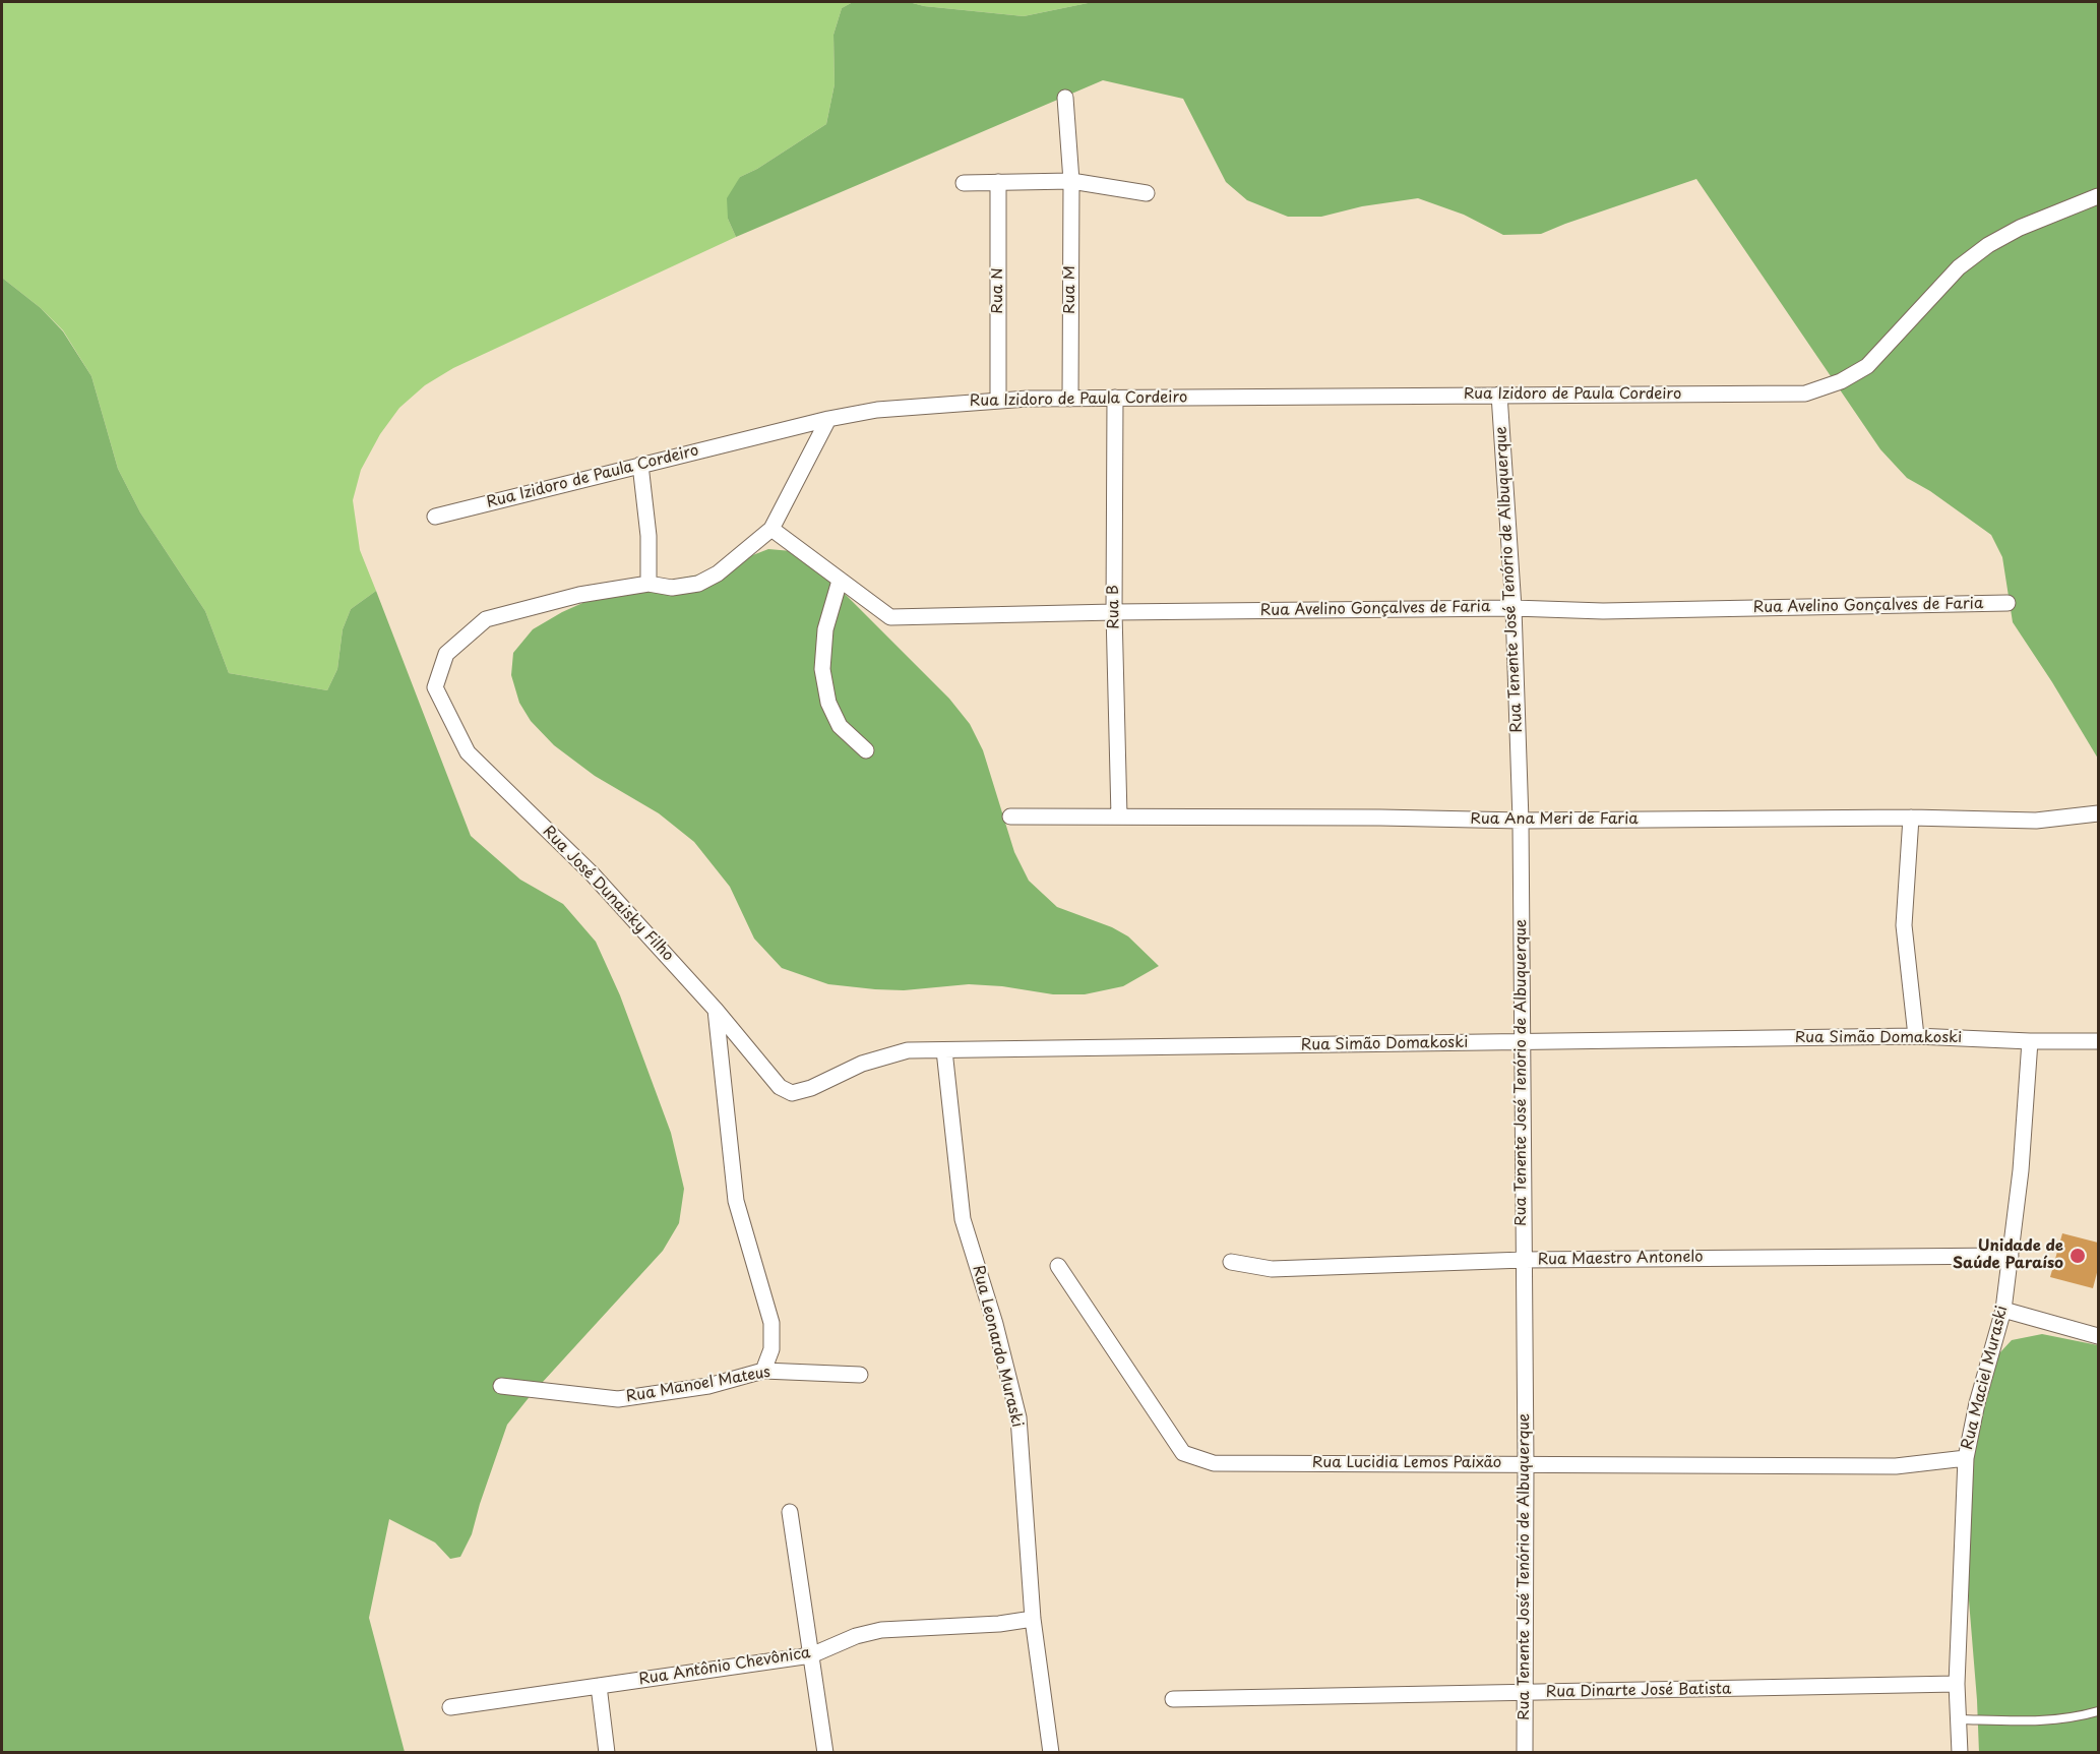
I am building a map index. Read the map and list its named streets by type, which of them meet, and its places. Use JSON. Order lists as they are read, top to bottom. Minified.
{"streets":{"street":["Rua M","Rua N","Rua Izidoro de Paula Cordeiro","Rua Tenente José Tenório de Albuquerque","Rua Avelino Gonçalves de Faria","Rua B","Rua Ana Meri de Faria","Rua José Dunaisky Filho","Rua Simão Domakoski","Rua Maestro Antonelo","Rua Leonardo Muraski","Rua Maciel Muraski","Rua Manoel Mateus","Rua Lucidia Lemos Paixão","Rua Antônio Chevônica","Rua Dinarte José Batista"]},"crossings":[["Rua M","Rua Izidoro de Paula Cordeiro"],["Rua N","Rua Izidoro de Paula Cordeiro"],["Rua Izidoro de Paula Cordeiro","Rua Tenente José Tenório de Albuquerque"],["Rua Izidoro de Paula Cordeiro","Rua B"],["Rua Tenente José Tenório de Albuquerque","Rua Avelino Gonçalves de Faria"],["Rua Tenente José Tenório de Albuquerque","Rua Ana Meri de Faria"],["Rua Tenente José Tenório de Albuquerque","Rua Simão Domakoski"],["Rua Tenente José Tenório de Albuquerque","Rua Maestro Antonelo"],["Rua Tenente José Tenório de Albuquerque","Rua Lucidia Lemos Paixão"],["Rua Tenente José Tenório de Albuquerque","Rua Dinarte José Batista"],["Rua Avelino Gonçalves de Faria","Rua B"],["Rua Avelino Gonçalves de Faria","Rua José Dunaisky Filho"],["Rua B","Rua Ana Meri de Faria"],["Rua José Dunaisky Filho","Rua Simão Domakoski"],["Rua Simão Domakoski","Rua Leonardo Muraski"],["Rua Simão Domakoski","Rua Maciel Muraski"],["Rua Maestro Antonelo","Rua Maciel Muraski"],["Rua Leonardo Muraski","Rua Antônio Chevônica"],["Rua Maciel Muraski","Rua Lucidia Lemos Paixão"],["Rua Maciel Muraski","Rua Dinarte José Batista"]],"places":["Unidade de Saúde Paraíso"]}
